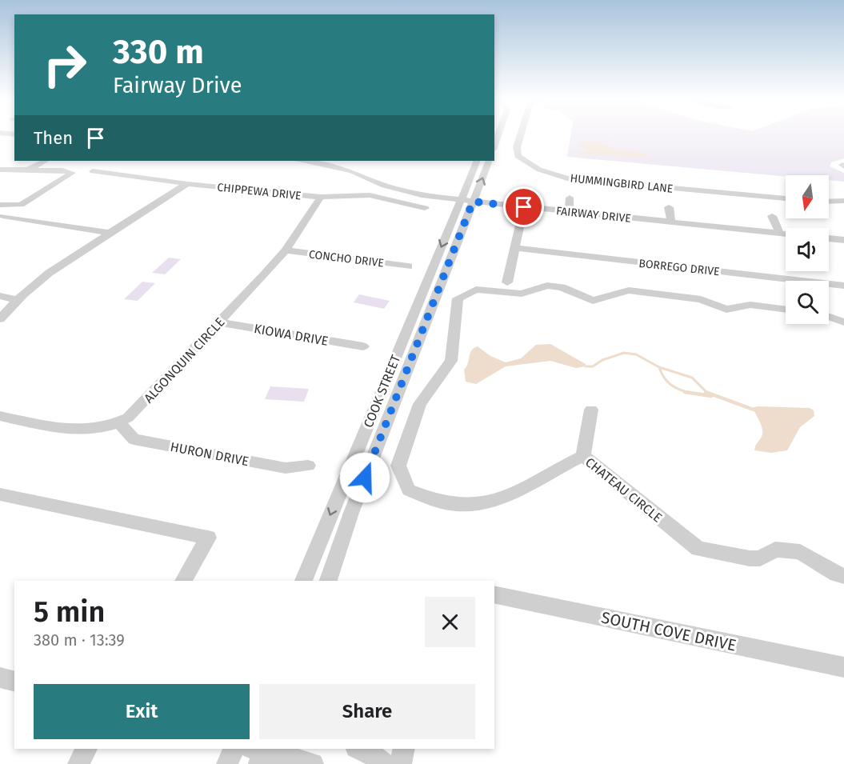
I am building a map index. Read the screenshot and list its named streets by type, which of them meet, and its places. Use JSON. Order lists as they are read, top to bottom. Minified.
{"streets":{"street":["HUMMINGBIRD LANE","CHIPPEWA DRIVE","FAIRWAY DRIVE","CONCHO DRIVE","BORREGO DRIVE","KIOWA DRIVE","ALGONQUIN CIRCLE","COOK STREET","HURON DRIVE","CHATEAU CIRCLE","SOUTH COVE DRIVE"]},"crossings":[["CHIPPEWA DRIVE","ALGONQUIN CIRCLE"],["FAIRWAY DRIVE","COOK STREET"],["CONCHO DRIVE","ALGONQUIN CIRCLE"],["KIOWA DRIVE","ALGONQUIN CIRCLE"],["ALGONQUIN CIRCLE","HURON DRIVE"]],"north":"bottom","page":{"turn":["330 m","Fairway Drive"],"then":"Then","heading":["5 min","380 m · 13:39"],"buttons":["Exit","Share"]}}
